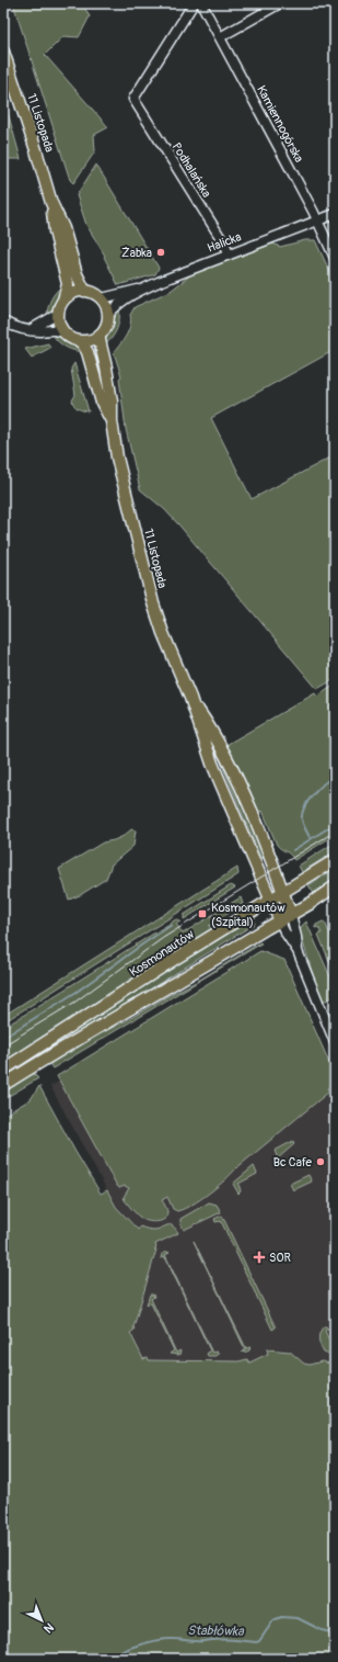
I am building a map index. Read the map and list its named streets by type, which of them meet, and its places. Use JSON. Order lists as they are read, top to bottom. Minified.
{"streets":{"main road":["11 Listopada","Kosmonautów"],"street":["Kamiennogórska","Podhalańska","Halicka"]},"crossings":[["11 Listopada","Halicka"],["11 Listopada","Kosmonautów"],["Kamiennogórska","Halicka"],["Podhalańska","Halicka"]],"water":["Stabłówka"],"places":{"other":["Żabka","Bc Cafe"],"transit":["Kosmonautów (Szpital)"],"health":["SOR"]},"north":"bottom right"}
